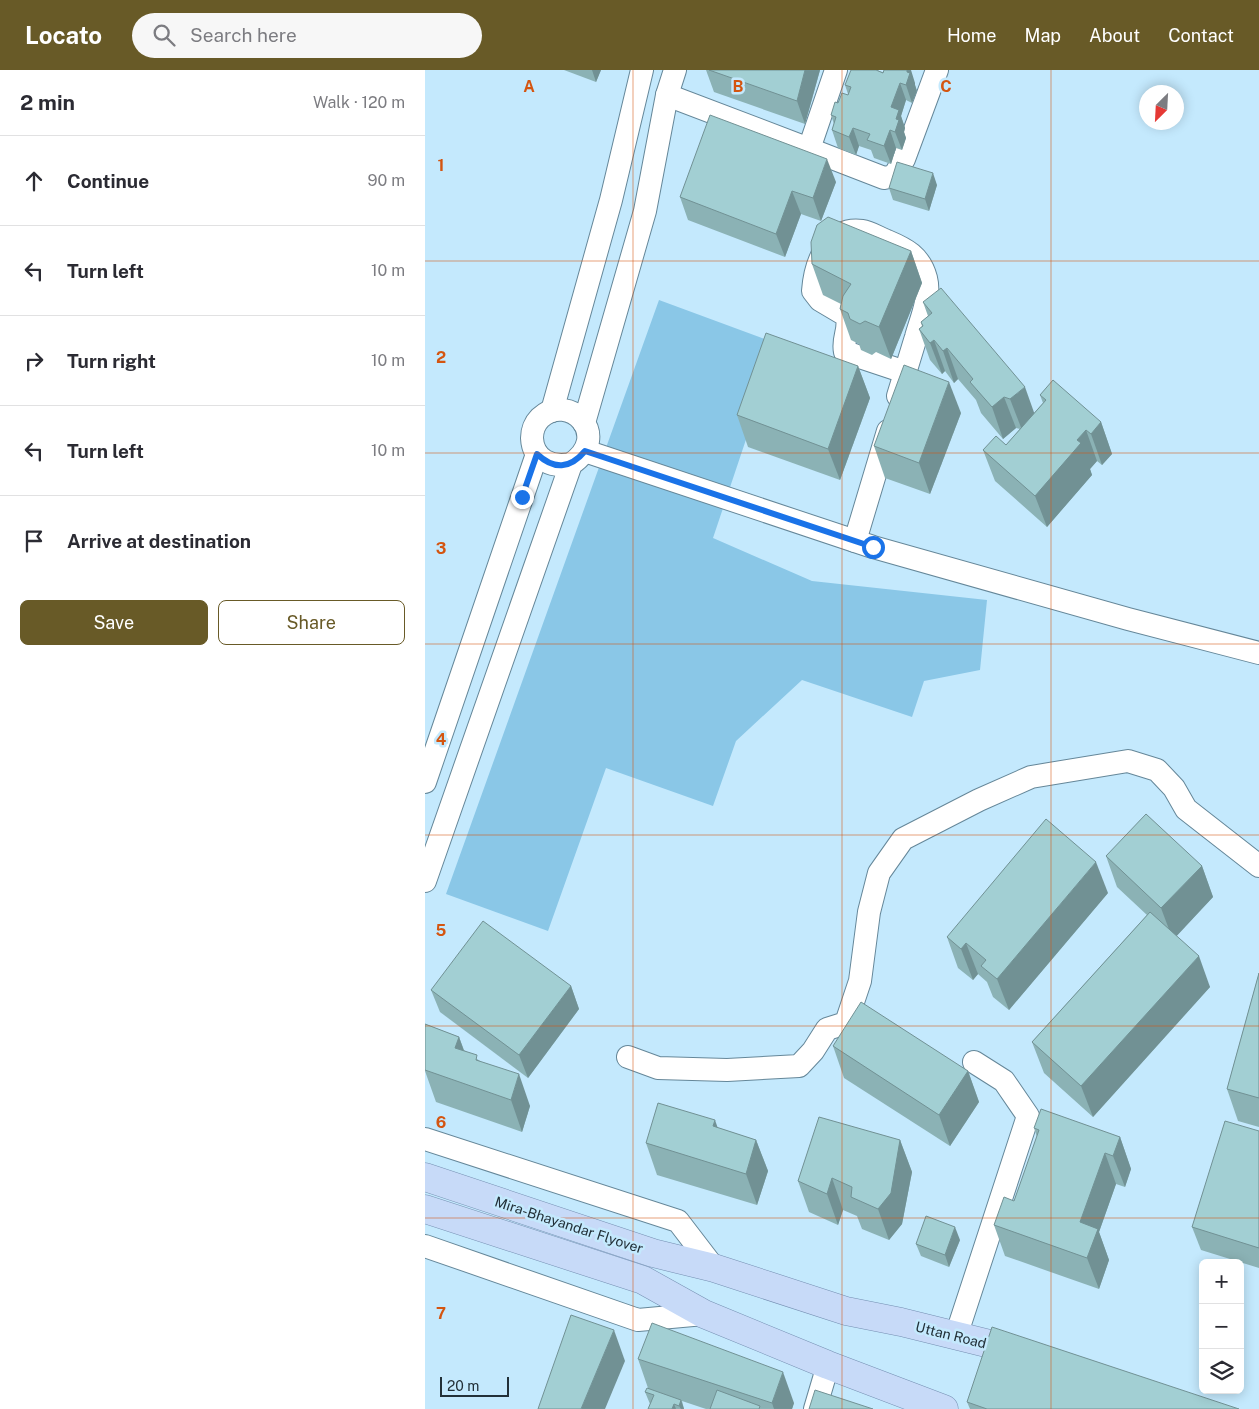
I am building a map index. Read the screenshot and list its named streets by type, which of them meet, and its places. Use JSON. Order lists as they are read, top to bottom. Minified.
{"streets":{"main road":["Mira-Bhayandar Flyover","Uttan Road"]},"crossings":[["Mira-Bhayandar Flyover","Uttan Road"]],"scale_bar":"20 m","north":"bottom left","page":{"header":"Locato","search":"Search here","nav":["Home","Map","About","Contact"],"heading":["2 min","Walk · 120 m"],"list":[["Continue","90 m"],["Turn left","10 m"],["Turn right","10 m"],["Turn left","10 m"],"Arrive at destination"],"buttons":["Save","Share"],"map_buttons":["+","−"],"scale":"20 m"},"grid":{"columns":["A","B","C"],"rows":["1","2","3","4","5","6","7"]}}
